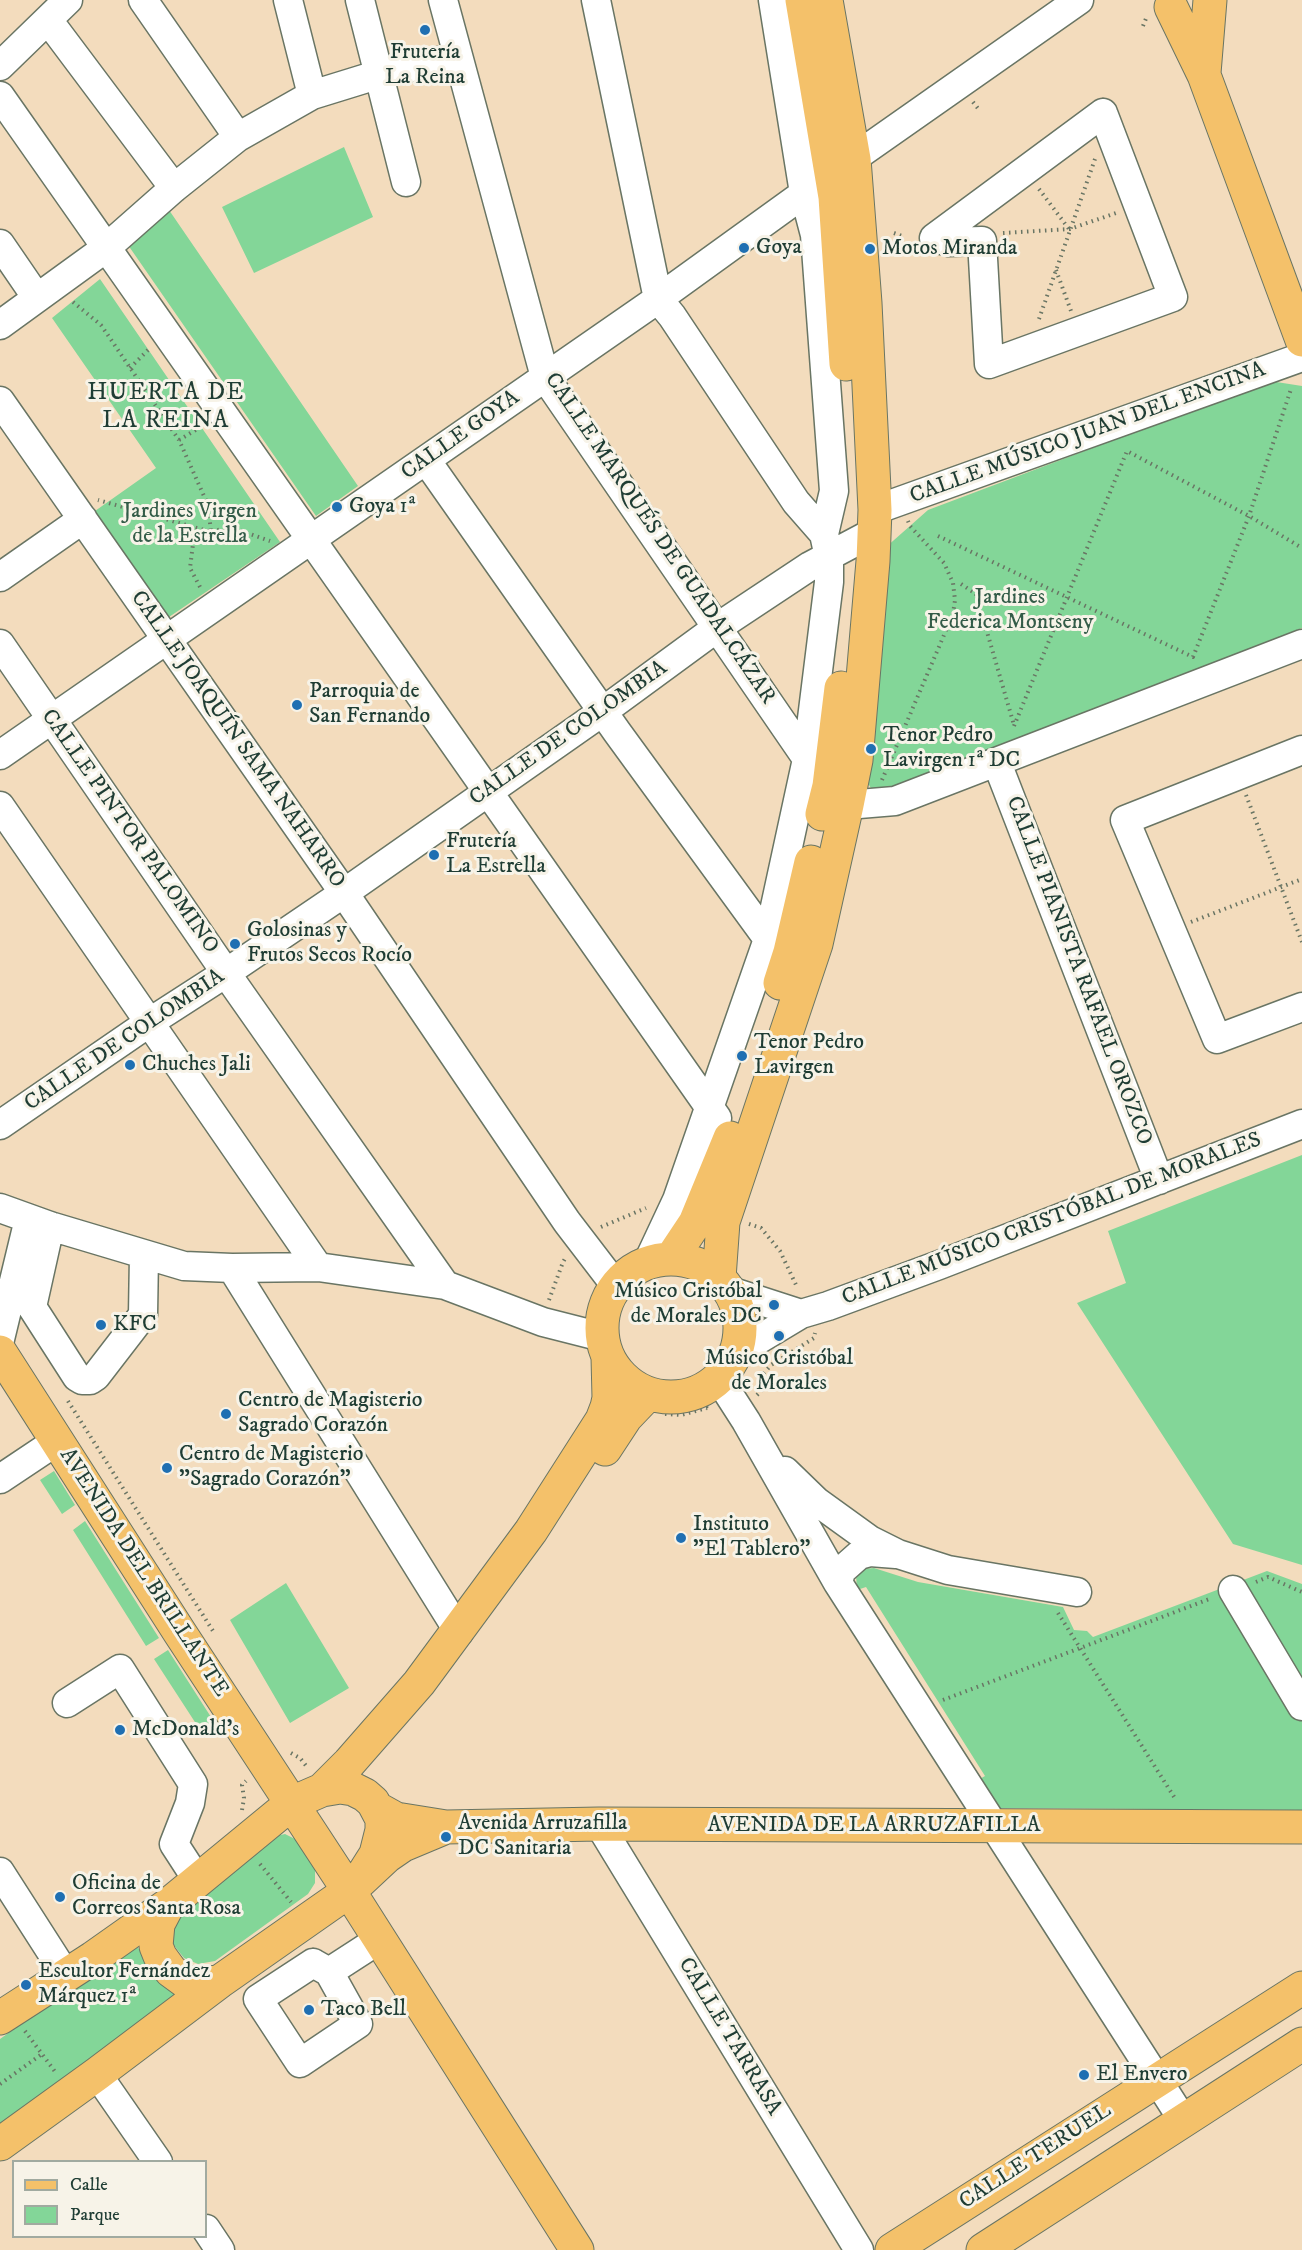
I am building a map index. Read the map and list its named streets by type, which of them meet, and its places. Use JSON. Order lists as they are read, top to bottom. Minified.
{"streets":{"main road":["AVENIDA DEL BRILLANTE","AVENIDA DE LA ARRUZAFILLA","CALLE TERUEL"],"street":["CALLE MÚSICO JUAN DEL ENCINA","CALLE GOYA","CALLE MARQUÉS DE GUADALCÁZAR","CALLE DE COLOMBIA","CALLE JOAQUÍN SAMA NAHARRO","CALLE PINTOR PALOMINO","CALLE PIANISTA RAFAEL OROZCO","CALLE MÚSICO CRISTÓBAL DE MORALES","CALLE TARRASA"]},"crossings":[["CALLE MÚSICO JUAN DEL ENCINA","CALLE DE COLOMBIA"],["CALLE GOYA","CALLE MARQUÉS DE GUADALCÁZAR"],["CALLE GOYA","CALLE JOAQUÍN SAMA NAHARRO"],["CALLE GOYA","CALLE PINTOR PALOMINO"],["CALLE MARQUÉS DE GUADALCÁZAR","CALLE DE COLOMBIA"],["CALLE DE COLOMBIA","CALLE JOAQUÍN SAMA NAHARRO"],["CALLE DE COLOMBIA","CALLE PINTOR PALOMINO"],["CALLE JOAQUÍN SAMA NAHARRO","CALLE MÚSICO CRISTÓBAL DE MORALES"],["CALLE PIANISTA RAFAEL OROZCO","CALLE MÚSICO CRISTÓBAL DE MORALES"],["AVENIDA DEL BRILLANTE","AVENIDA DE LA ARRUZAFILLA"],["AVENIDA DE LA ARRUZAFILLA","CALLE TARRASA"]],"districts":["HUERTA DE LA REINA"],"parks":["Jardines Virgen de la Estrella","Jardines Federica Montseny"],"places":["Frutería La Reina","Goya","Motos Miranda","Goya 1ª","Parroquia de San Fernando","Tenor Pedro Lavirgen 1ª DC","Frutería La Estrella","Golosinas y Frutos Secos Rocío","Tenor Pedro Lavirgen","Chuches Jali","Músico Cristóbal de Morales DC","KFC","Músico Cristóbal de Morales","Centro de Magisterio Sagrado Corazón","Centro de Magisterio \"Sagrado Corazón\"","Instituto \"El Tablero\"","McDonald's","Avenida Arruzafilla DC Sanitaria","Oficina de Correos Santa Rosa","Escultor Fernández Márquez 1ª","Taco Bell","El Envero"],"legend":["Calle","Parque"]}
